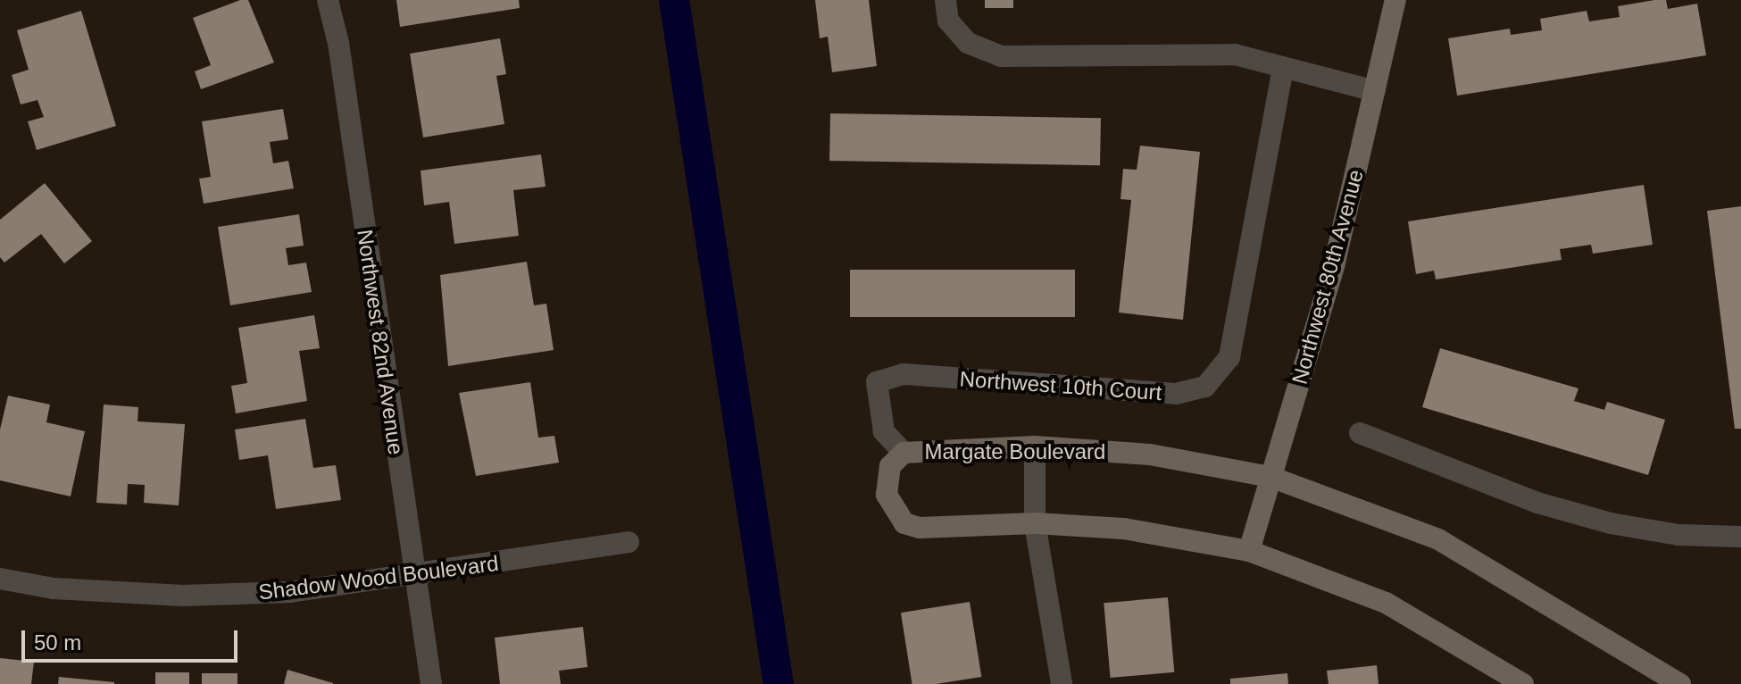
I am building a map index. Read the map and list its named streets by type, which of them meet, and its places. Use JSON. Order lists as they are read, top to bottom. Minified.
{"streets":{"street":["Northwest 80th Avenue","Northwest 82nd Avenue","Northwest 10th Court","Margate Boulevard","Shadow Wood Boulevard"]},"crossings":[["Northwest 80th Avenue","Margate Boulevard"],["Northwest 82nd Avenue","Shadow Wood Boulevard"],["Northwest 10th Court","Margate Boulevard"]],"scale_bar":"50 m"}
